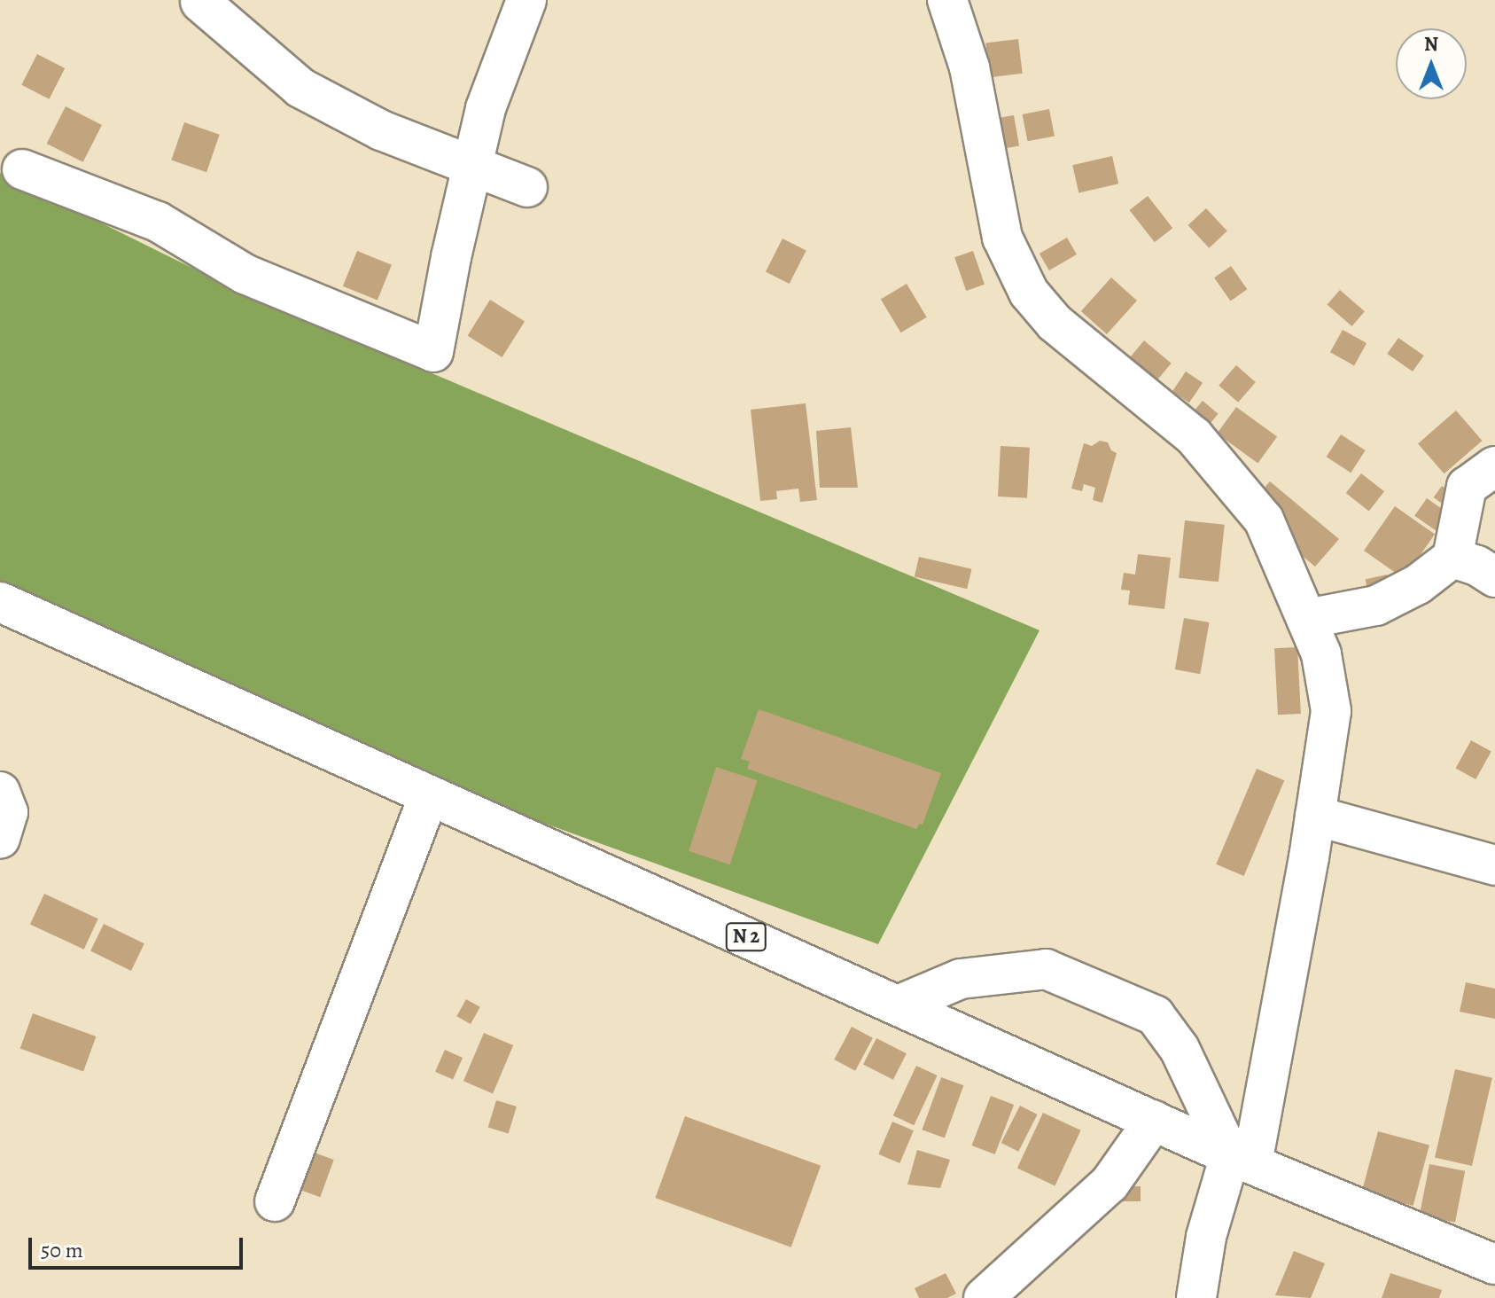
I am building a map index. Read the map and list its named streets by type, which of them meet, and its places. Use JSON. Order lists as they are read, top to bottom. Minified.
{"streets":{"street":["N 2"]},"scale_bar":"50 m","north":"top"}
